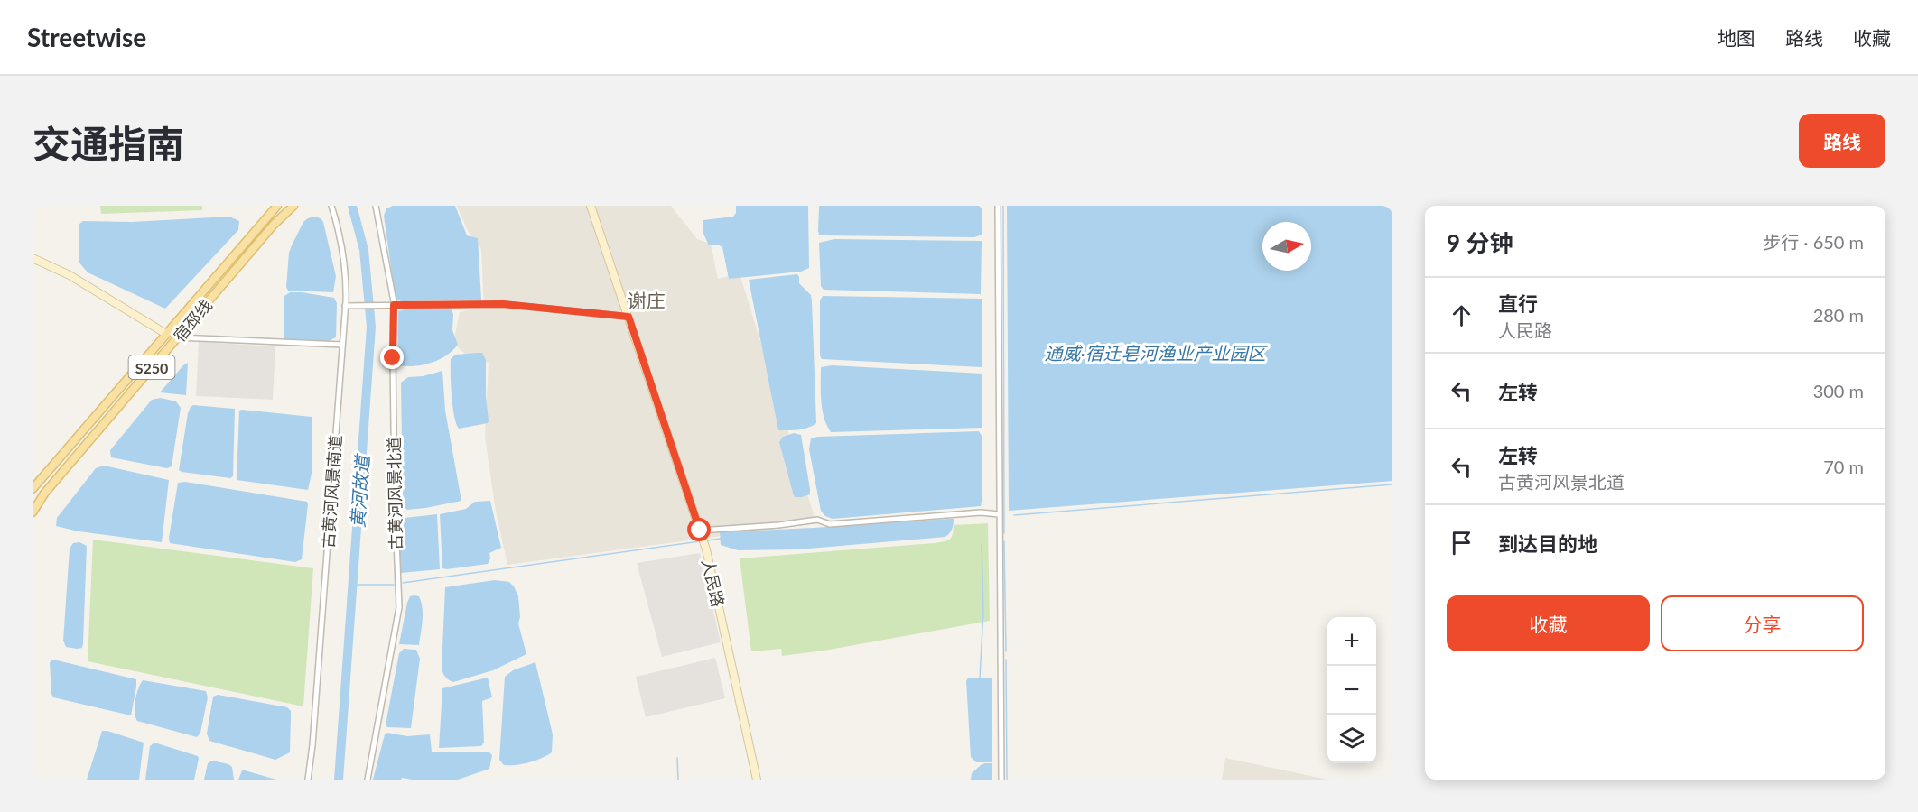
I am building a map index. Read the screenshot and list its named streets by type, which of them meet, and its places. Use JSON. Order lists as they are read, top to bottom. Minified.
{"streets":{"main road":["宿邳线","S250"],"street":["古黄河风景南道","古黄河风景北道","人民路"]},"districts":["谢庄"],"water":["通威·宿迁皂河渔业产业园区","黄河故道"],"north":"right","page":{"header":"Streetwise","nav":["地图","路线","收藏"],"title":"交通指南","buttons":["路线",["收藏","分享"]],"heading":["9 分钟","步行 · 650 m"],"list":[["直行","人民路","280 m"],["左转","300 m"],["左转","古黄河风景北道","70 m"],"到达目的地"],"map_buttons":["+","−"]}}
